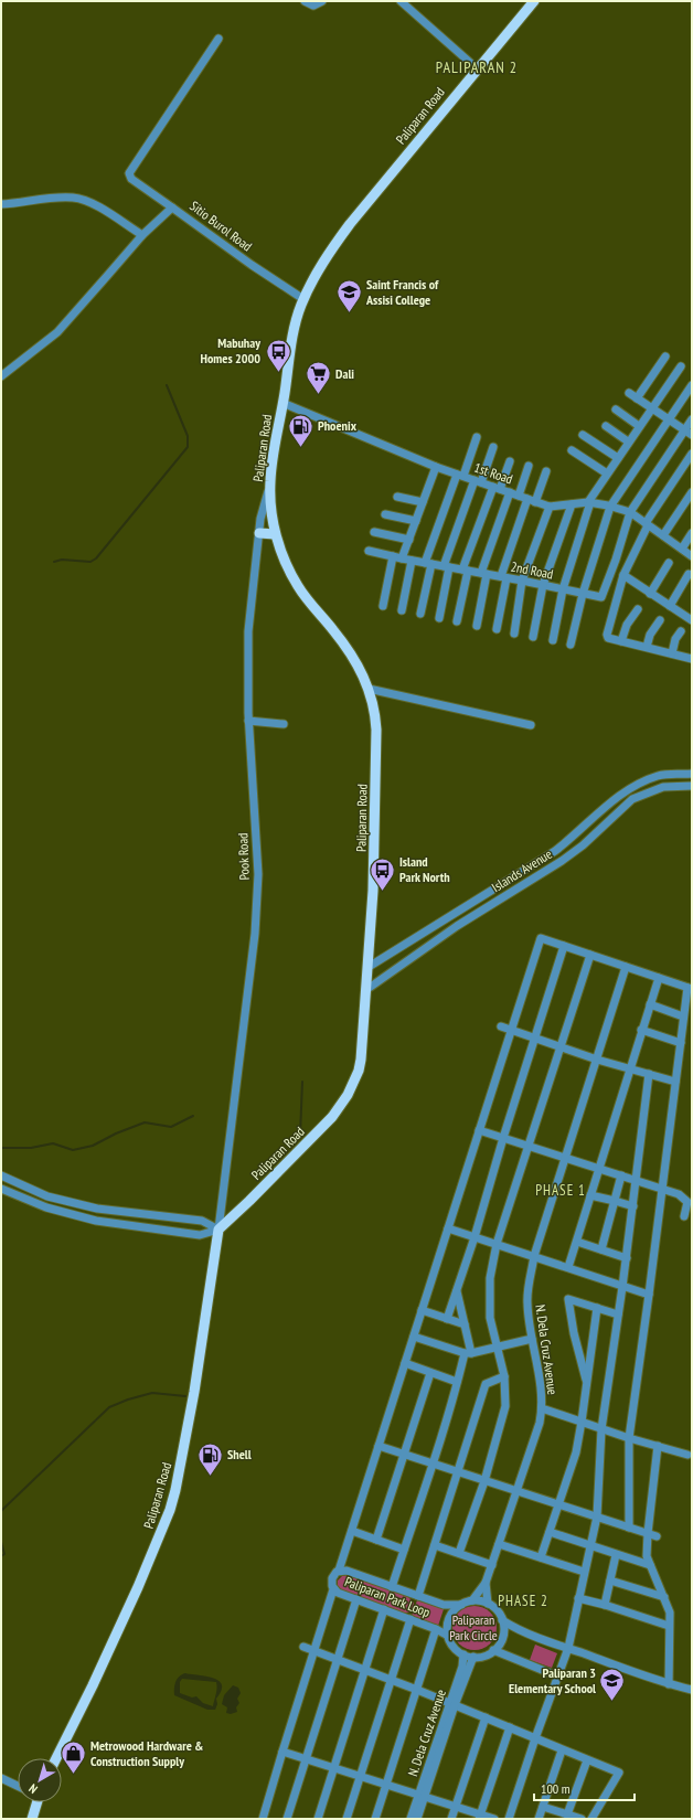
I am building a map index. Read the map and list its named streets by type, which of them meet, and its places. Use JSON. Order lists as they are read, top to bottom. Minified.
{"streets":{"main road":["Paliparan Road"],"street":["Sitio Burol Road","1st Road","2nd Road","Pook Road","Islands Avenue","N. Dela Cruz Avenue","Paliparan Park Loop"]},"crossings":[["Paliparan Road","Sitio Burol Road"],["Paliparan Road","1st Road"],["Paliparan Road","Pook Road"],["Paliparan Road","Islands Avenue"],["1st Road","2nd Road"],["N. Dela Cruz Avenue","Paliparan Park Loop"]],"districts":["PALIPARAN 2","PHASE 1","PHASE 2"],"parks":["Paliparan Park Circle"],"places":{"school or university":["Saint Francis of Assisi College","Paliparan 3 Elementary School"],"bus stop":["Mabuhay Homes 2000","Island Park North"],"supermarket":["Dali"],"fuel station":["Phoenix","Shell"],"shop":["Metrowood Hardware & Construction Supply"]},"scale_bar":"100 m","north":"bottom left"}
